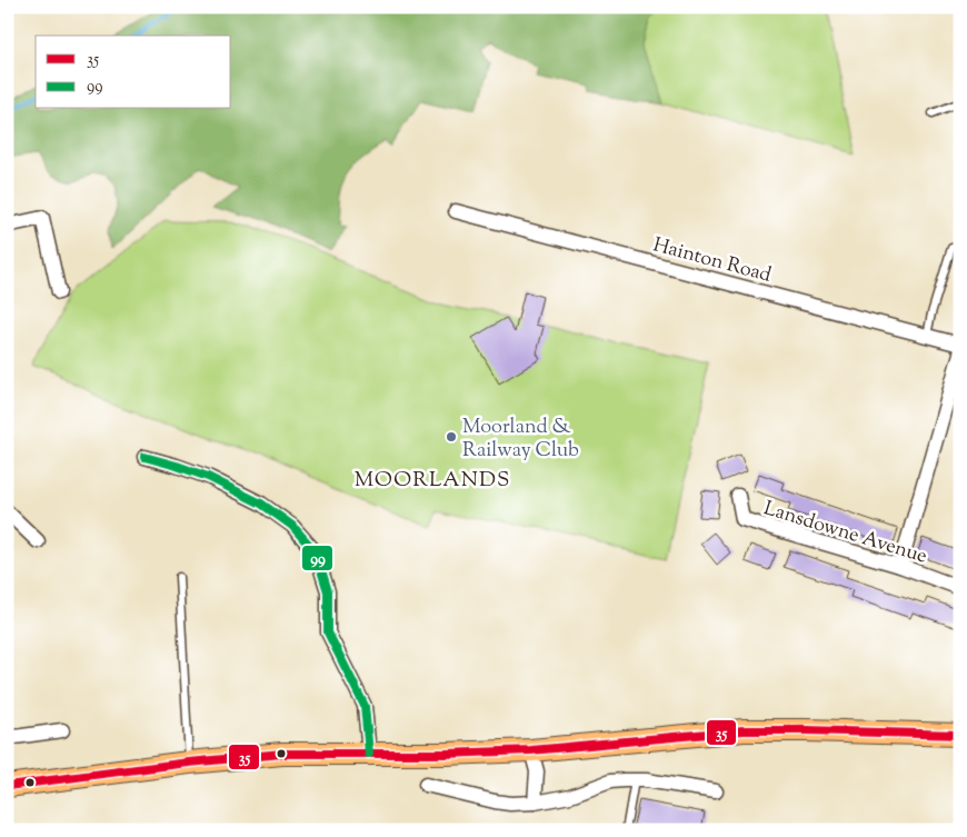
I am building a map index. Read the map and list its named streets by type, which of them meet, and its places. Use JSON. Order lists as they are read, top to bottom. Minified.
{"streets":{"street":["Hainton Road","Lansdowne Avenue"]},"districts":["MOORLANDS"],"places":["Moorland & Railway Club"],"lines":["transit line 99","transit line 35"],"legend":["35","99"]}
